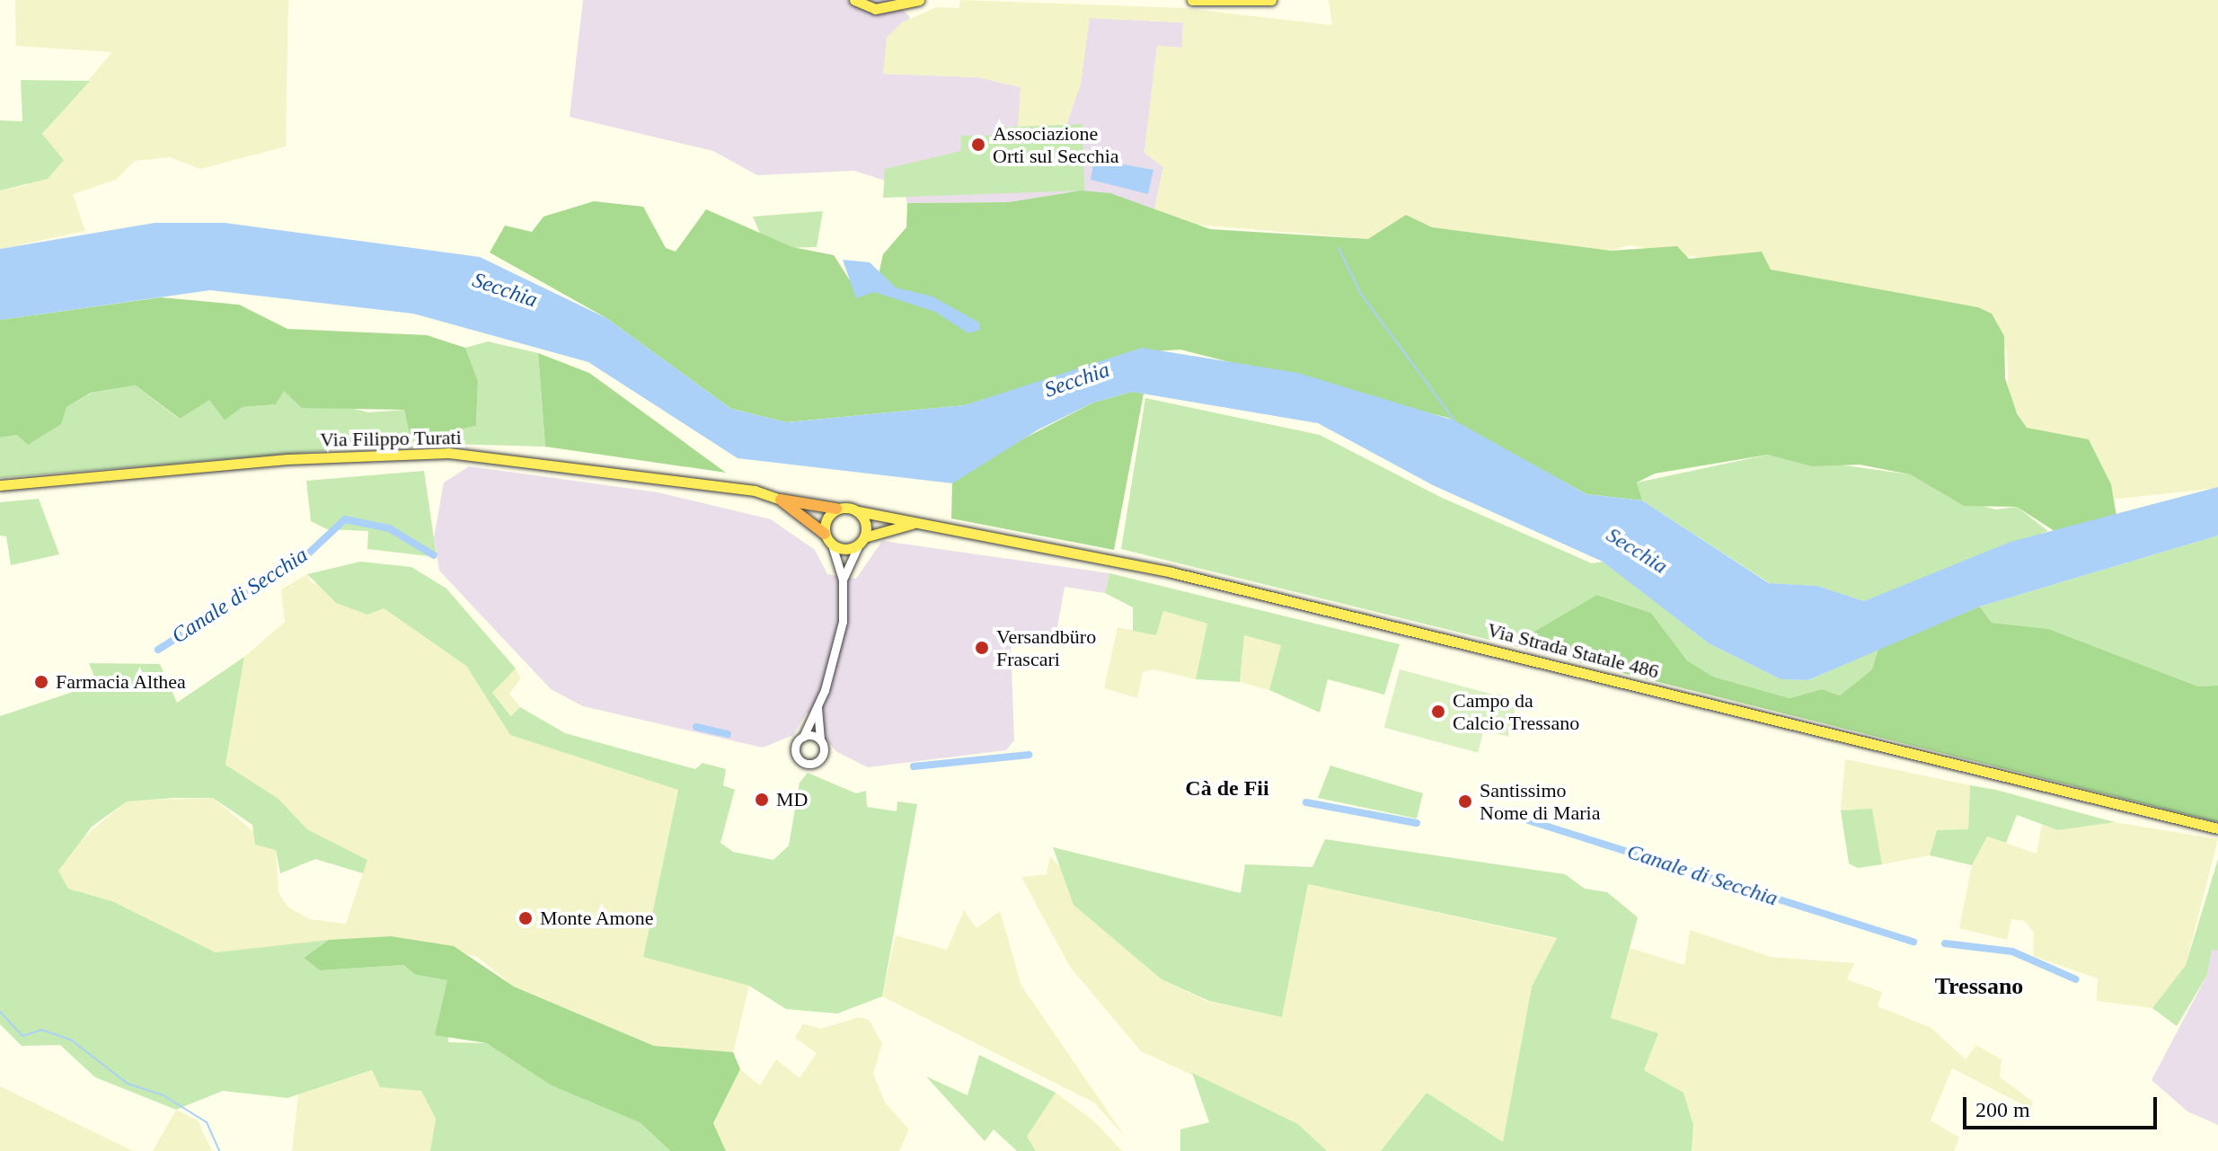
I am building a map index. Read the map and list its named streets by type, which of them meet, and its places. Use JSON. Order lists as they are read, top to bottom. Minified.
{"streets":{"main road":["Via Filippo Turati","Via Strada Statale 486"]},"districts":["Cà de Fii","Tressano"],"water":["Secchia","Canale di Secchia"],"places":["Associazione Orti sul Secchia","Versandbüro Frascari","Farmacia Althea","Campo da Calcio Tressano","MD","Santissimo Nome di Maria","Monte Amone"],"scale_bar":"200 m"}
